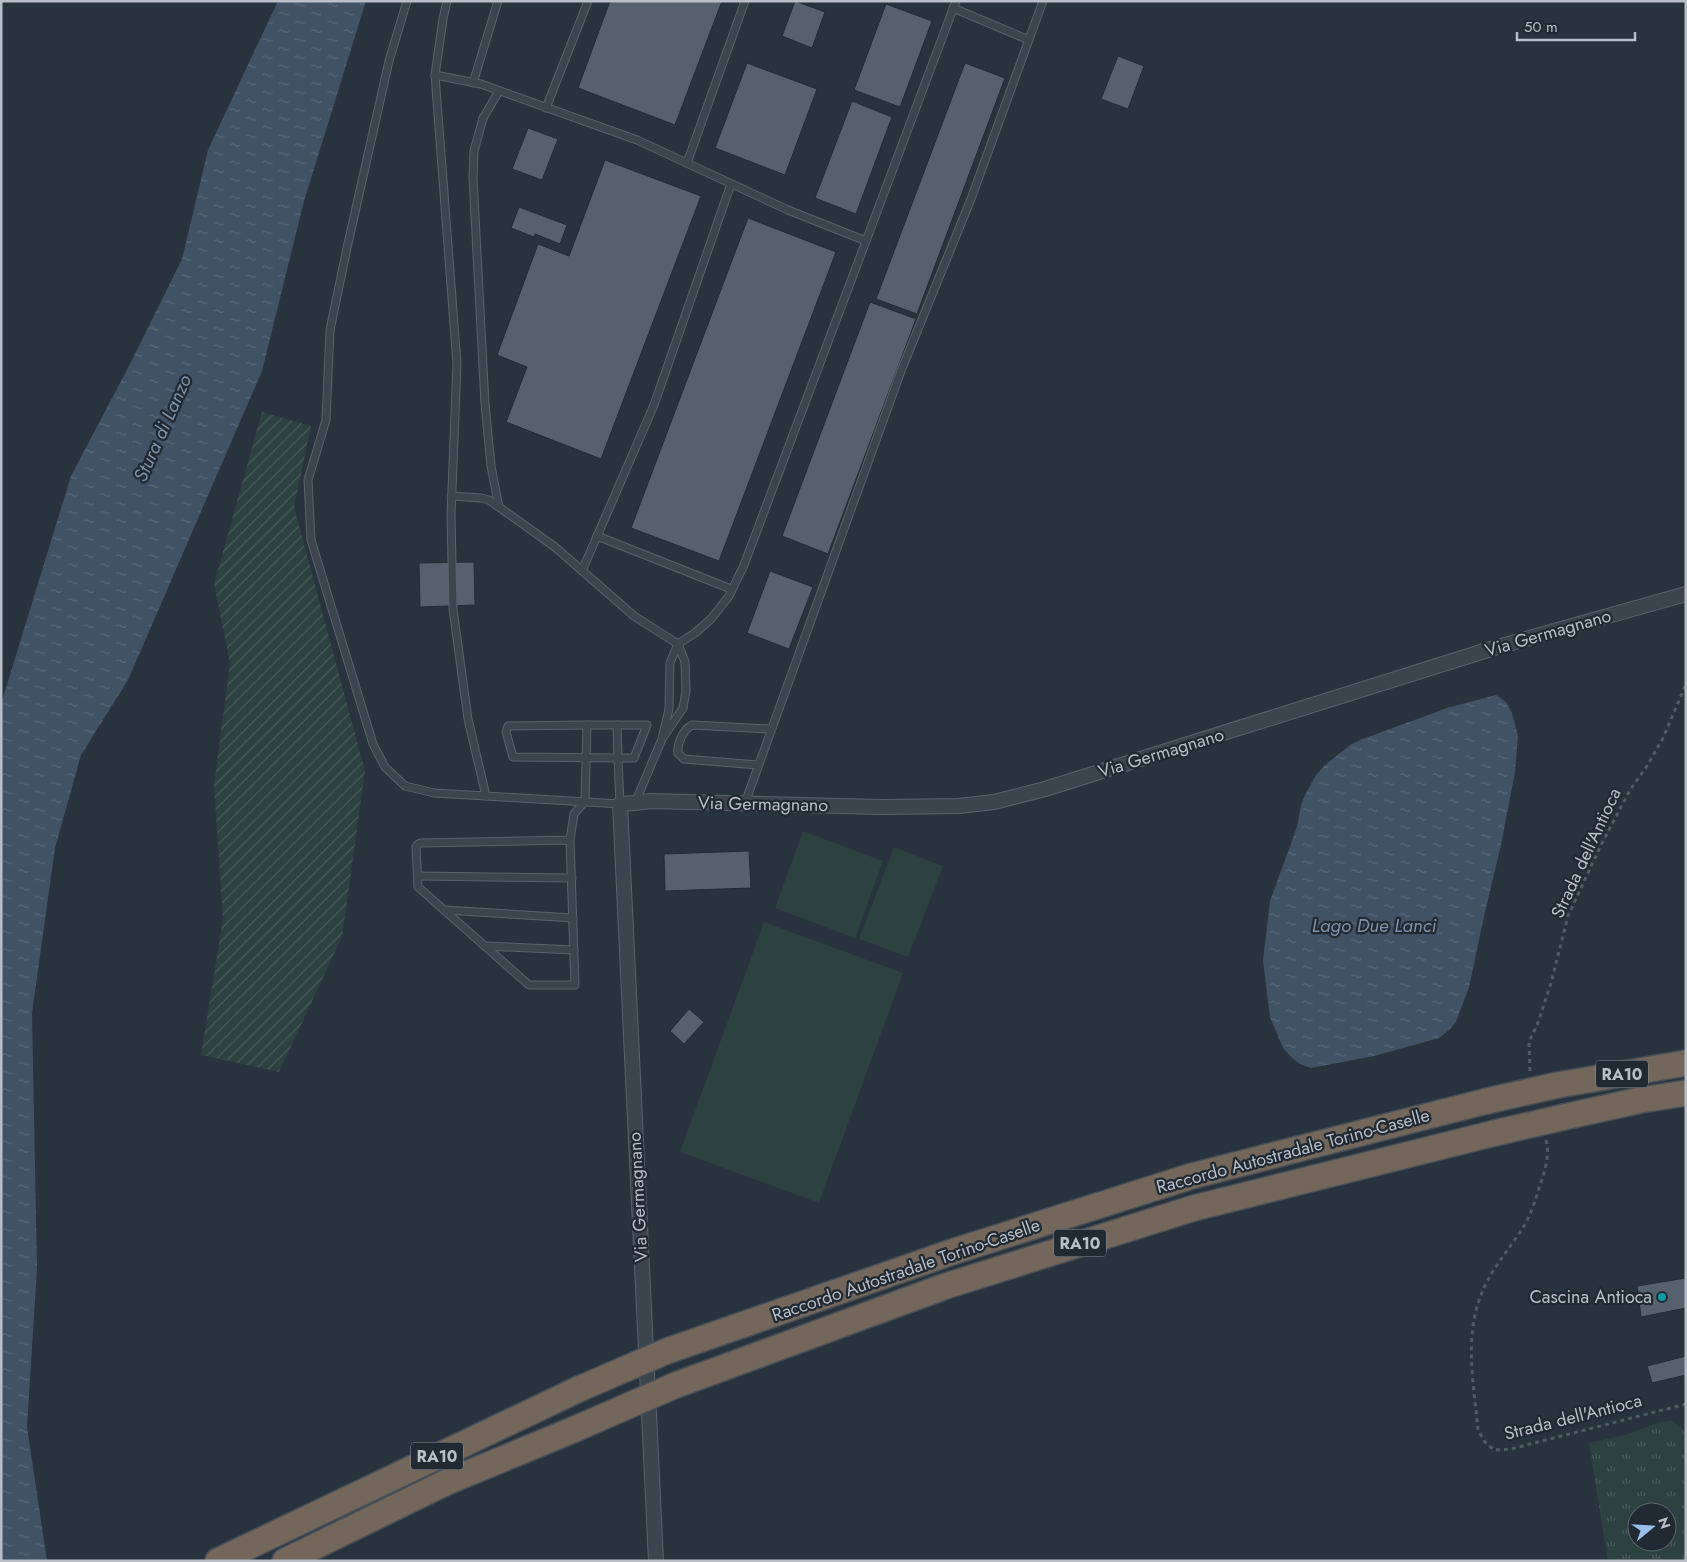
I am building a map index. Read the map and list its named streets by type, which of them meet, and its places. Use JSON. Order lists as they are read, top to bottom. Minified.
{"streets":{"highway":["RA10","Raccordo Autostradale Torino-Caselle"],"street":["Via Germagnano"],"path":["Strada dell'Antioca"]},"water":["Stura di Lanzo","Lago Due Lanci"],"places":["Cascina Antioca"],"scale_bar":"50 m","north":"right"}
